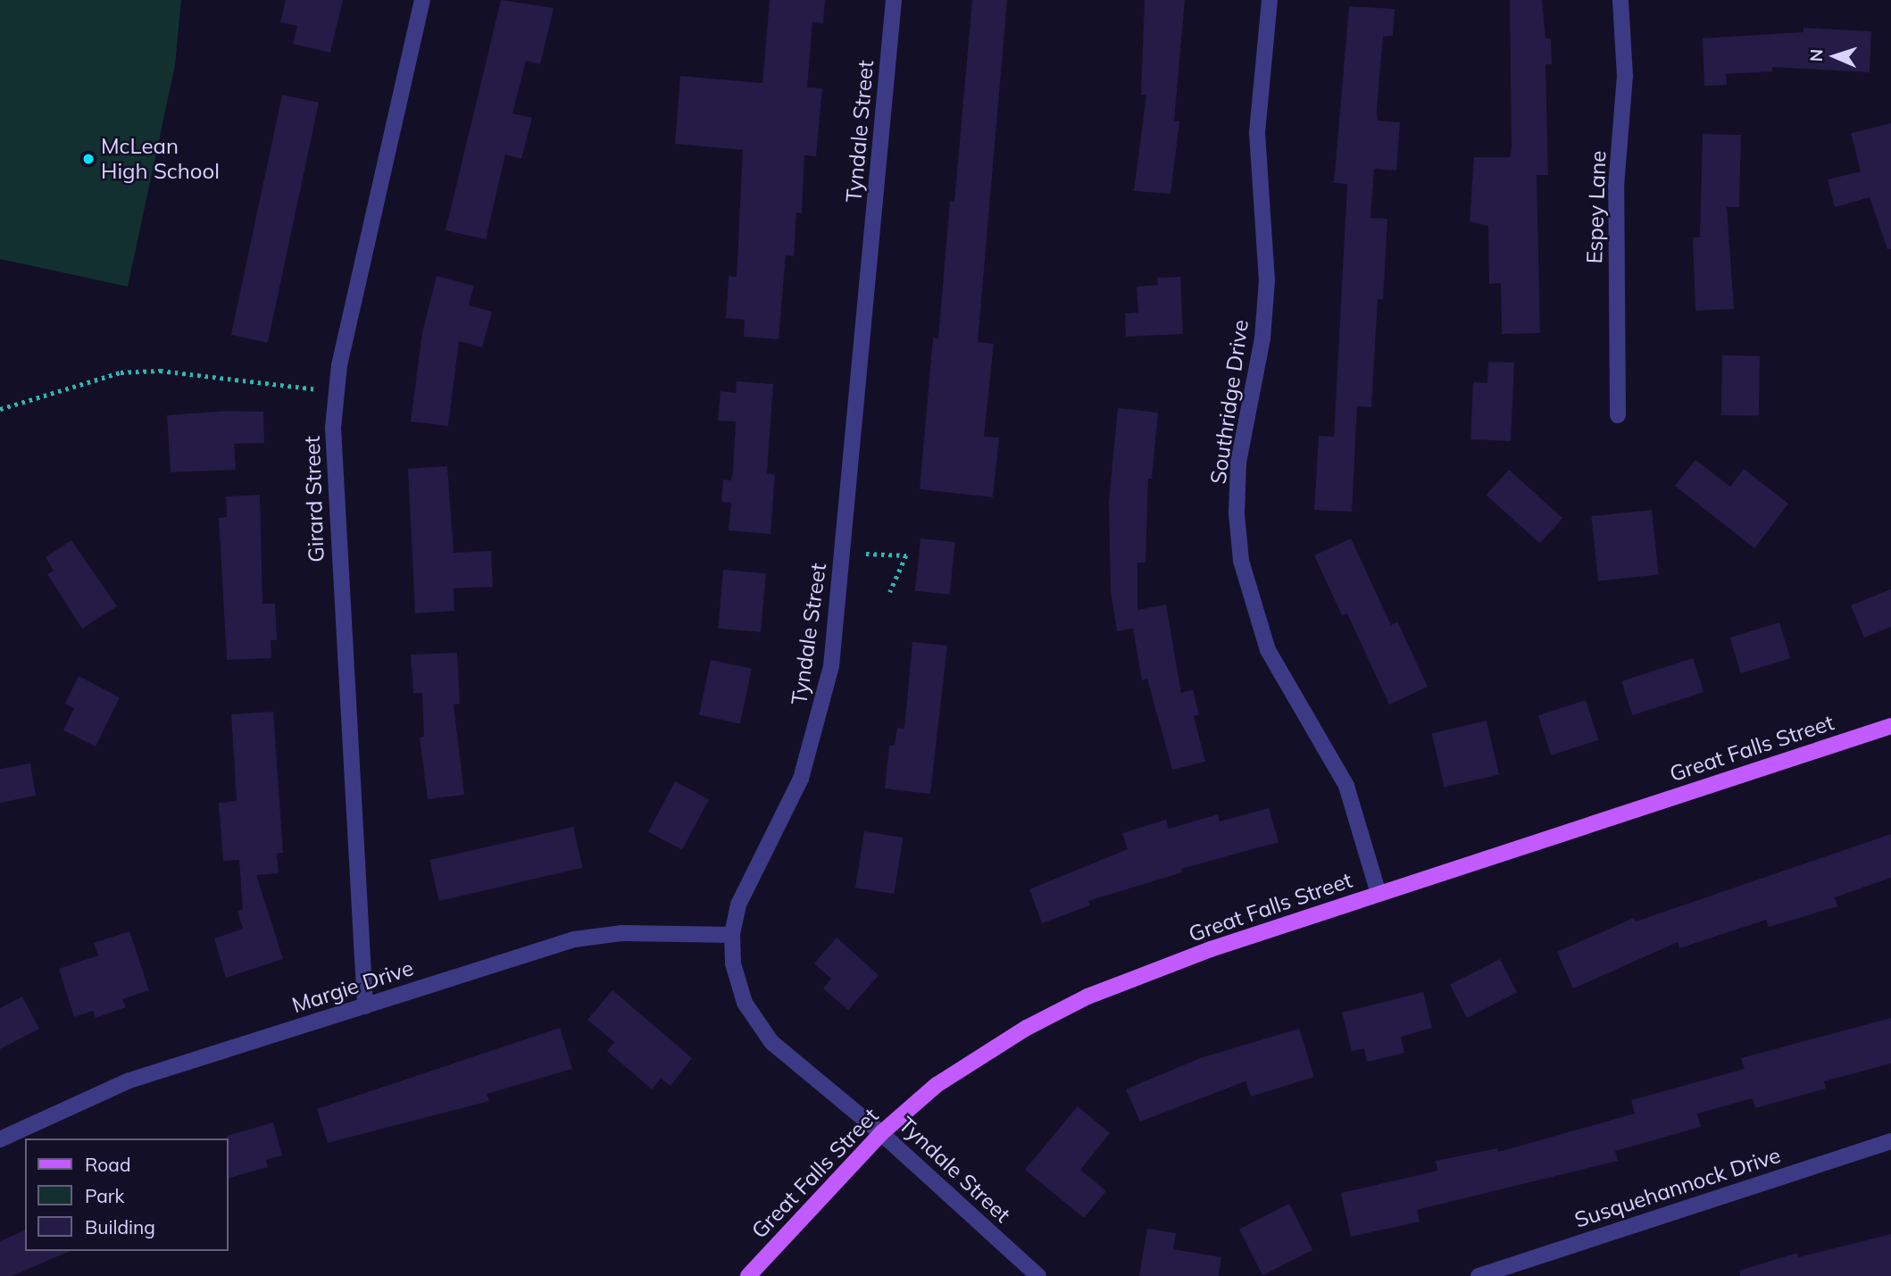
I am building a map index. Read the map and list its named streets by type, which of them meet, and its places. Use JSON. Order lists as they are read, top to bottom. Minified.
{"streets":{"main road":["Great Falls Street"],"street":["Tyndale Street","Espey Lane","Southridge Drive","Girard Street","Margie Drive","Susquehannock Drive"]},"crossings":[["Tyndale Street","Great Falls Street"],["Tyndale Street","Margie Drive"],["Southridge Drive","Great Falls Street"],["Girard Street","Margie Drive"]],"places":["McLean High School"],"legend":["Road","Park","Building"],"north":"left"}
